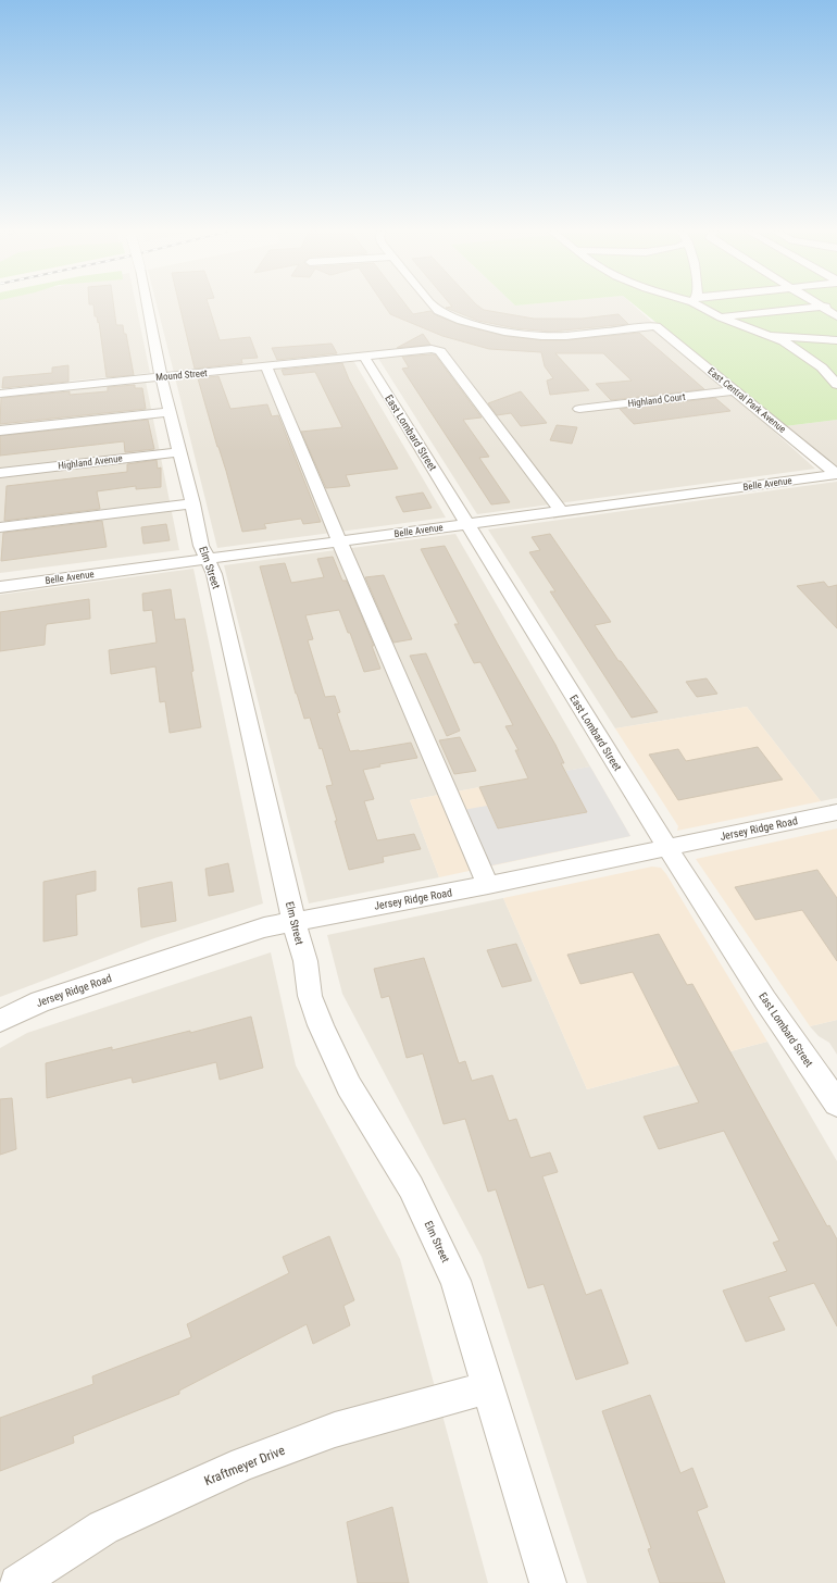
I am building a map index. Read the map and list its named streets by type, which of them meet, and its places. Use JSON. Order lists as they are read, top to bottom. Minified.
{"streets":{"street":["Mound Street","Highland Court","East Central Park Avenue","East Lombard Street","Highland Avenue","Belle Avenue","Elm Street","Jersey Ridge Road","Kraftmeyer Drive"]},"crossings":[["Mound Street","East Lombard Street"],["Mound Street","Belle Avenue"],["Mound Street","Elm Street"],["Highland Court","East Central Park Avenue"],["East Central Park Avenue","Belle Avenue"],["East Lombard Street","Belle Avenue"],["East Lombard Street","Jersey Ridge Road"],["Highland Avenue","Elm Street"],["Belle Avenue","Elm Street"],["Elm Street","Jersey Ridge Road"],["Elm Street","Kraftmeyer Drive"]]}
